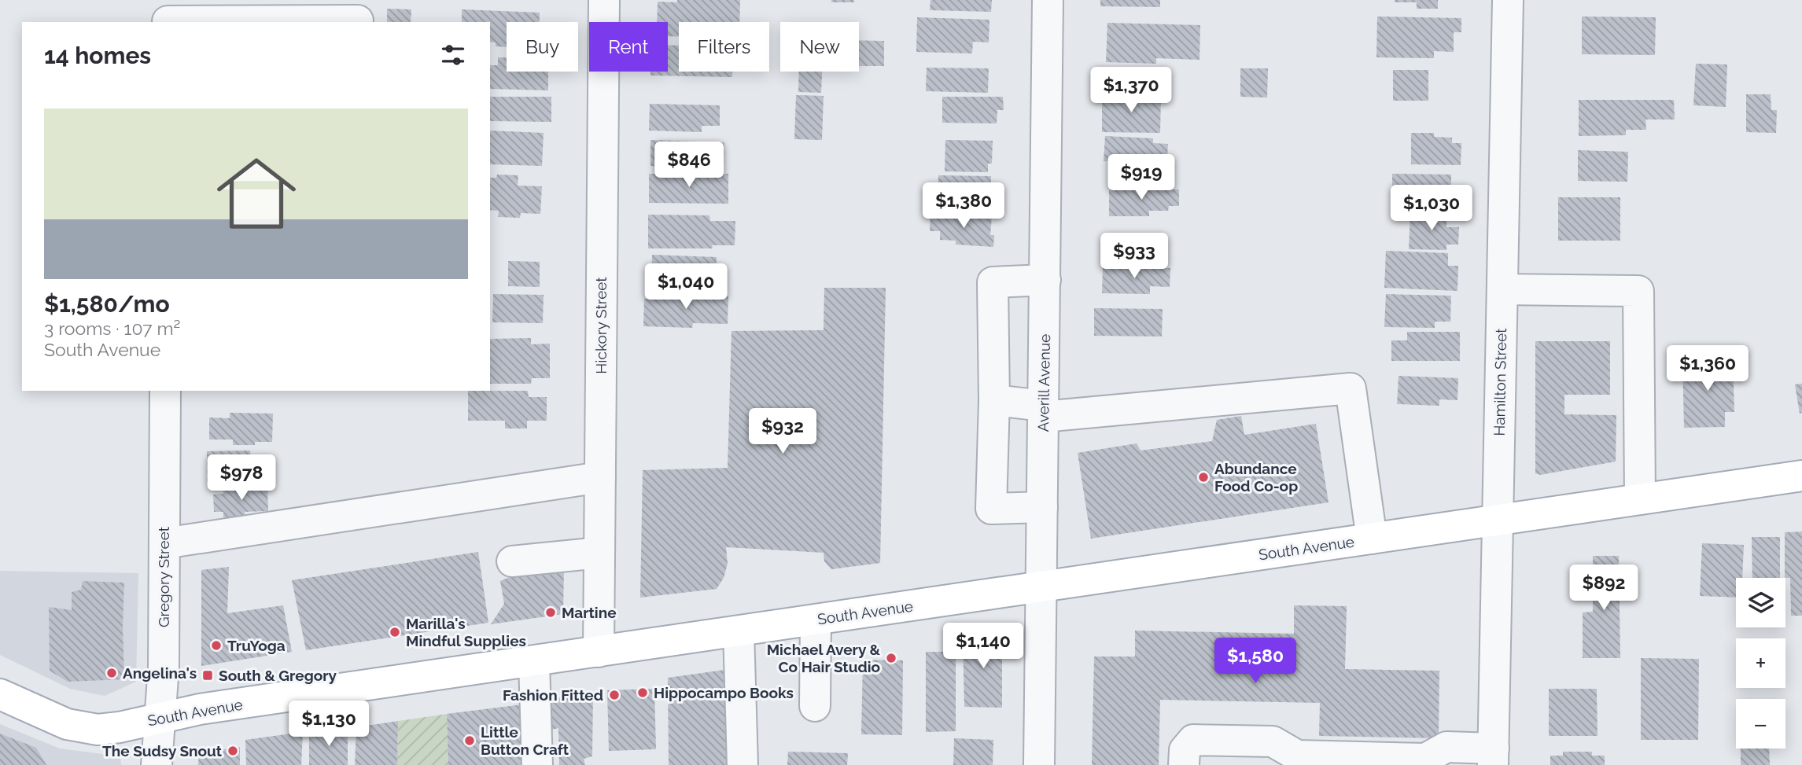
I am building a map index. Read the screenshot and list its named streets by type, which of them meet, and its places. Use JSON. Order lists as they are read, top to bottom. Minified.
{"streets":{"main road":["South Avenue"],"street":["Hickory Street","Hamilton Street","Averill Avenue","Gregory Street"]},"crossings":[["Hickory Street","South Avenue"],["Hamilton Street","South Avenue"],["Averill Avenue","South Avenue"],["South Avenue","Gregory Street"]],"places":{"other":["Abundance Food Co-op","Martine","Marilla's Mindful Supplies","TruYoga","Michael Avery & Co Hair Studio","Angelina's","Hippocampo Books","Fashion Fitted","Little Button Craft","The Sudsy Snout"],"transit":["South & Gregory"]},"page":{"chip":["Buy","Rent","Filters","New"],"heading":"14 homes","price":["$1,370","$846","$919","$1,380","$1,030","$933","$1,040","$1,360","$932","$978","$892","$1,140","$1,580","$1,130"],"list":[{"name":"$1,580/mo","note":"3 rooms · 107 m² · South Avenue"}],"map_buttons":["+","−"]}}
